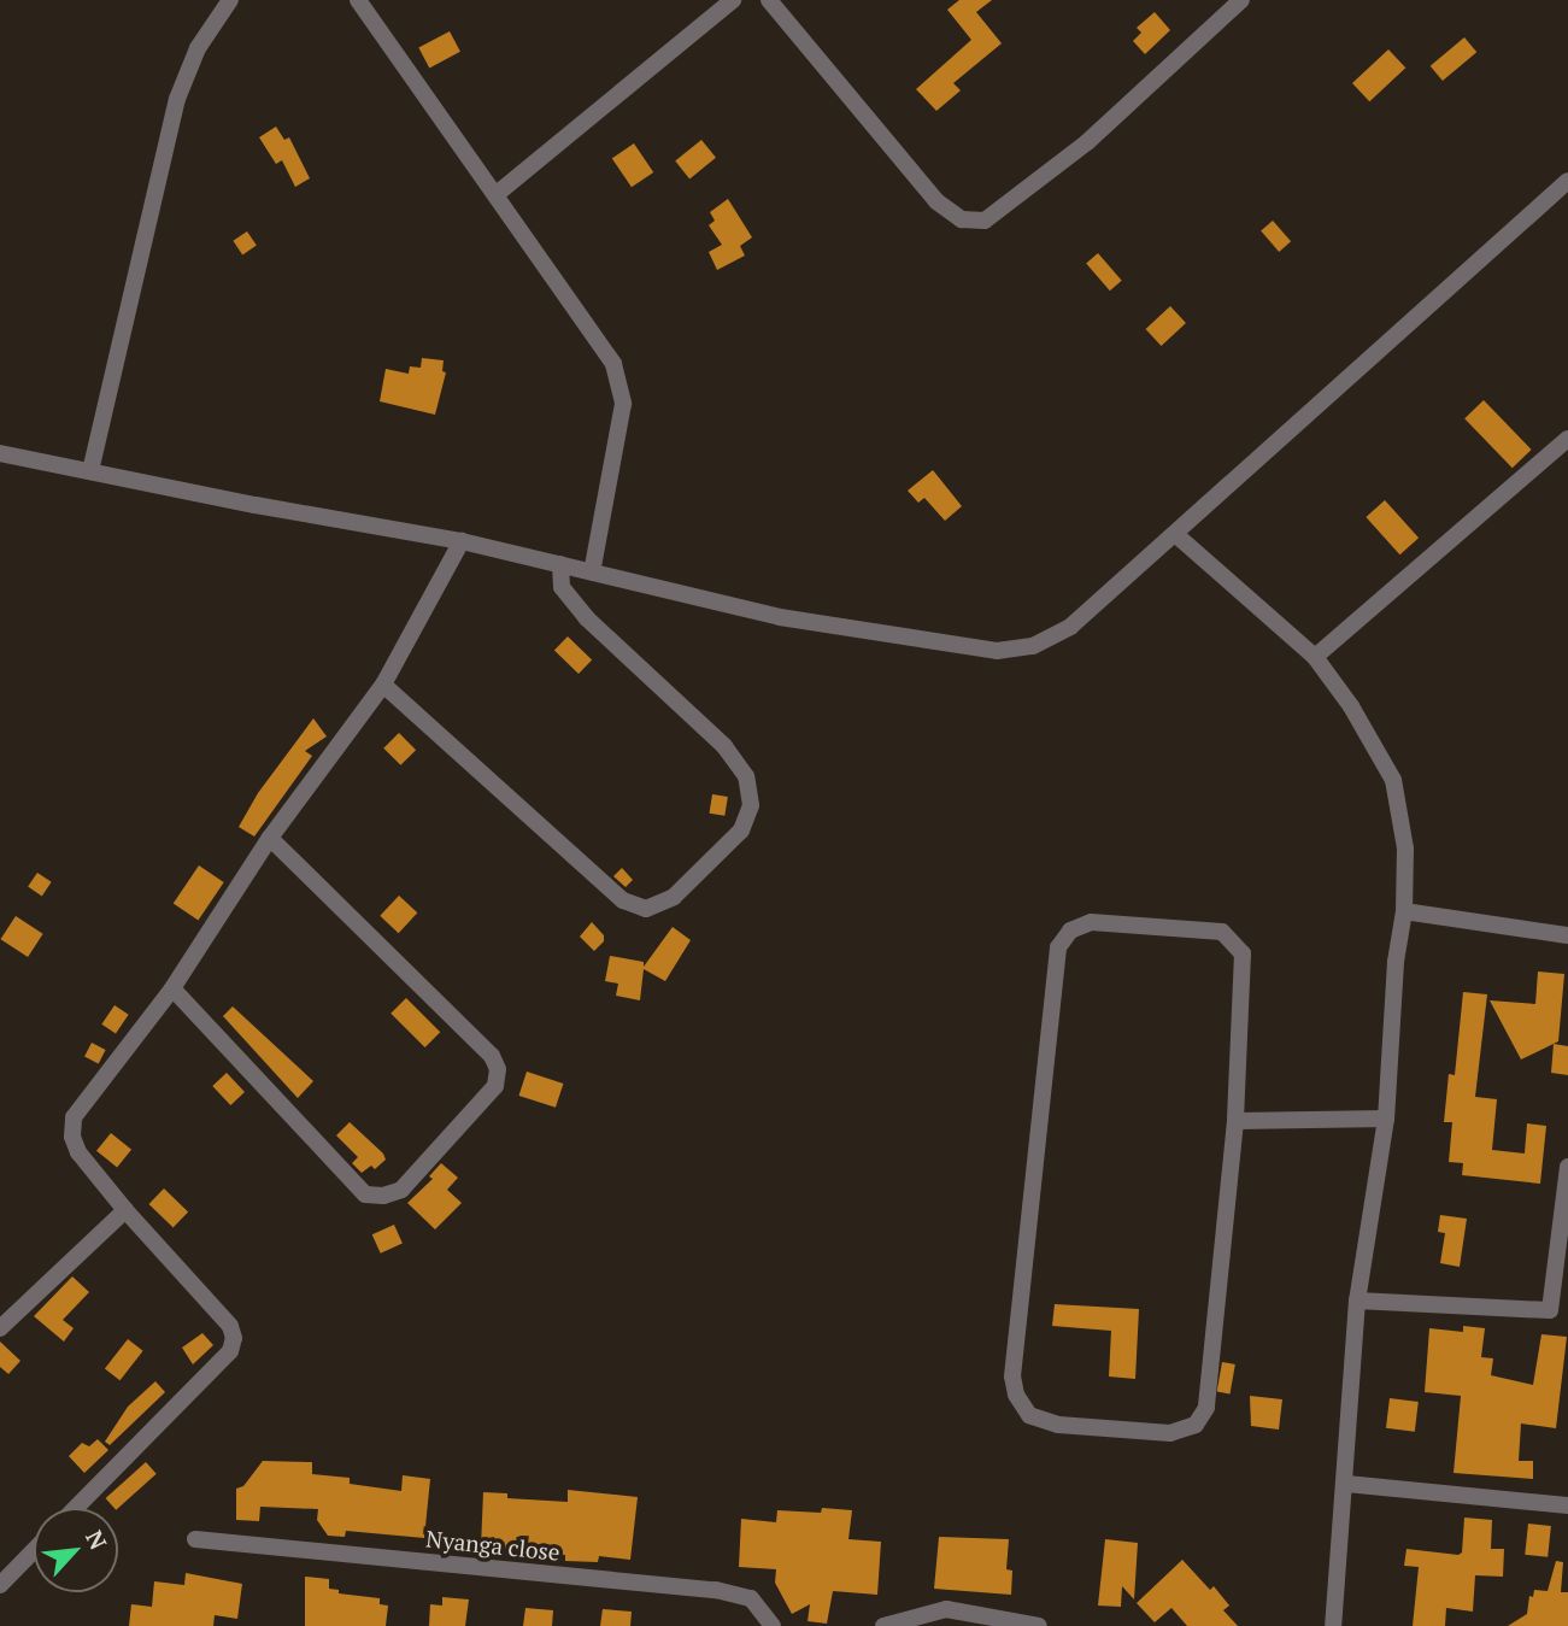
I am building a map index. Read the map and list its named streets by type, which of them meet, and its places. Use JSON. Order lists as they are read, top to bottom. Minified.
{"streets":{"street":["Nyanga close"]},"north":"top right"}
